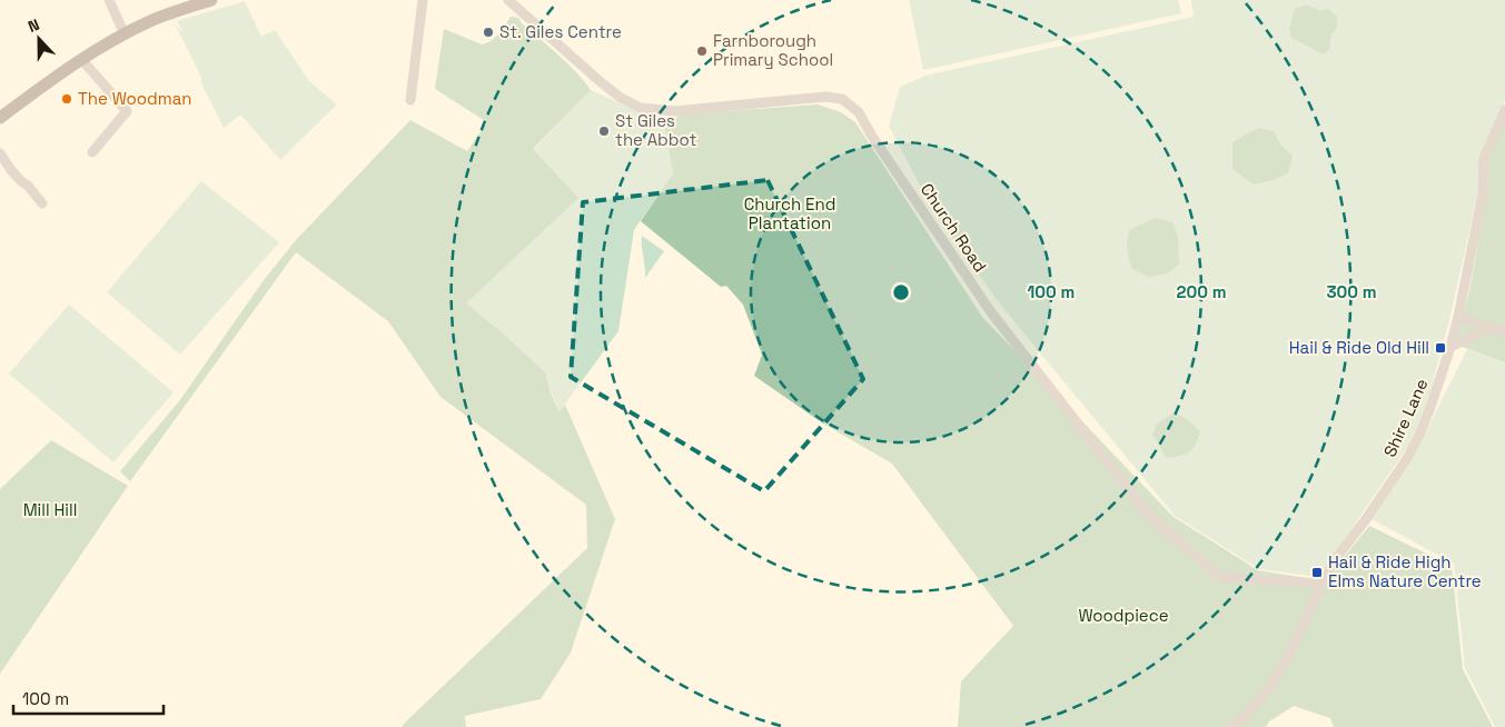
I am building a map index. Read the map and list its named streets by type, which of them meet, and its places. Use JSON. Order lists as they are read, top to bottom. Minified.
{"streets":{"street":["Church Road","Shire Lane"]},"crossings":[["Church Road","Shire Lane"]],"parks":["Church End Plantation","Mill Hill","Woodpiece"],"places":{"other":["St. Giles Centre","Farnborough Primary School","The Woodman","St Giles the Abbot"],"transit":["Hail & Ride Old Hill","Hail & Ride High Elms Nature Centre"]},"scale_bar":"100 m","north":"top","rings":["100 m","200 m","300 m"]}
